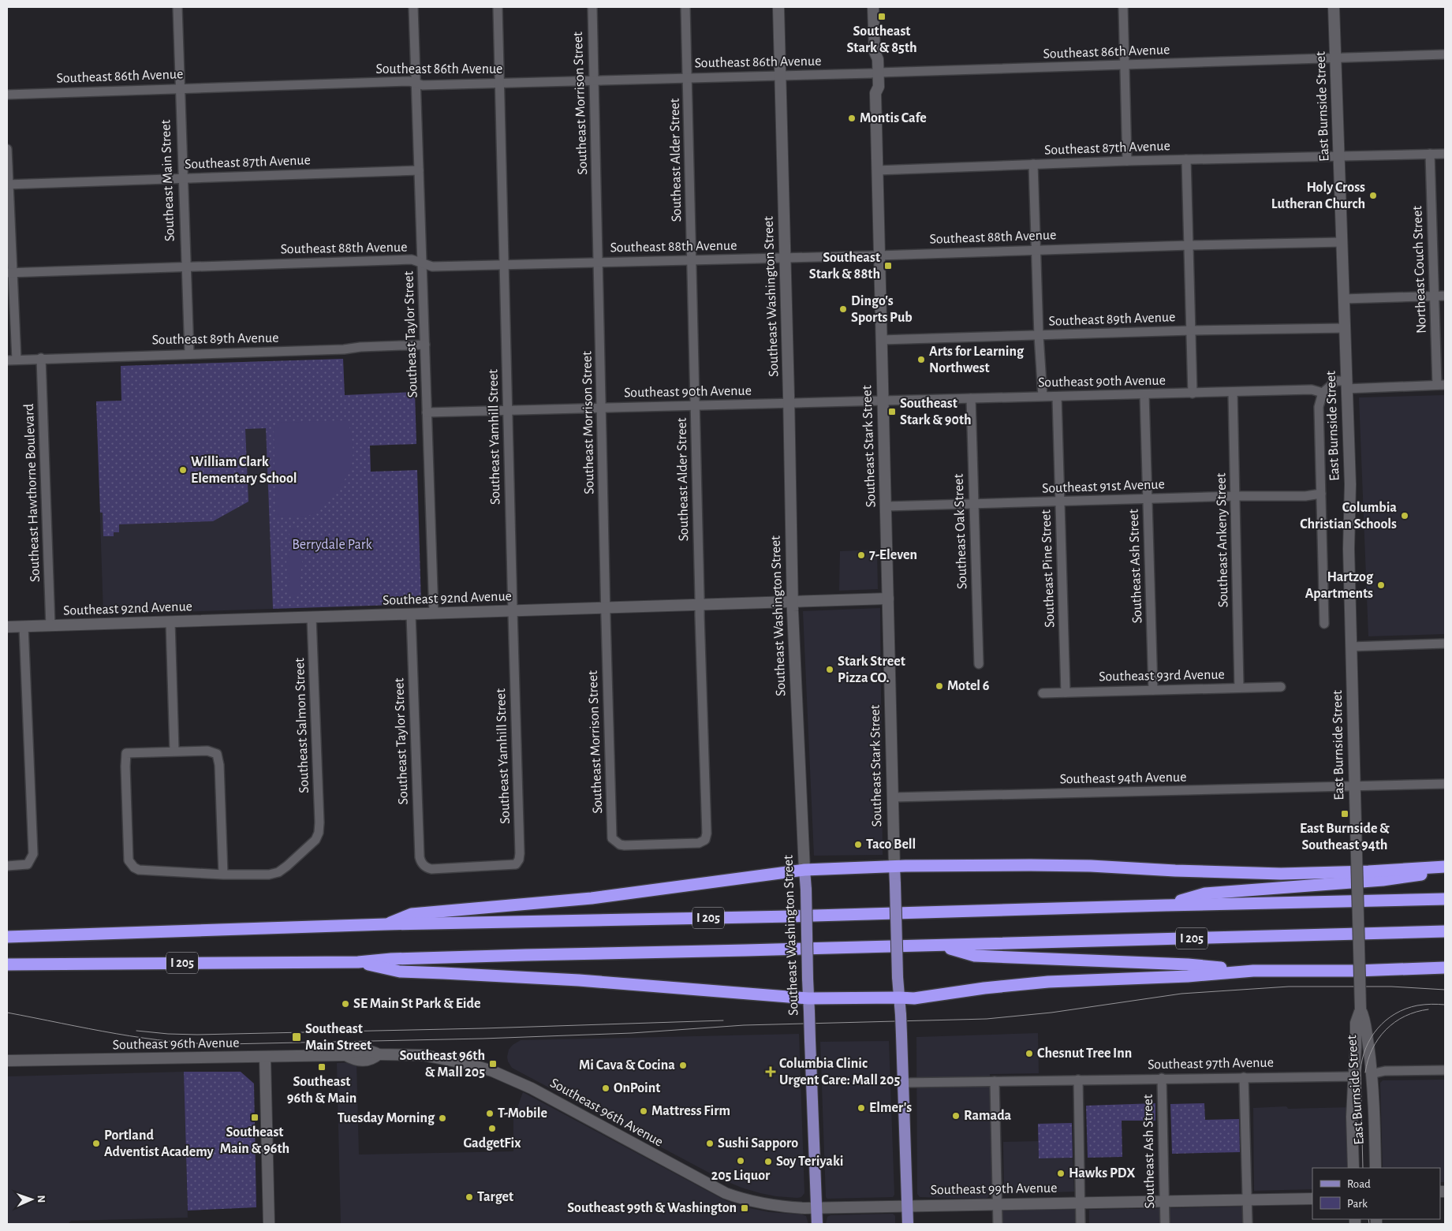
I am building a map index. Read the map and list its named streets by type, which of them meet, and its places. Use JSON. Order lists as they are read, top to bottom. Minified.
{"streets":{"highway":["I 205"],"main road":["Southeast Washington Street","Southeast Stark Street"],"street":["Southeast 86th Avenue","Southeast Morrison Street","East Burnside Street","Southeast 87th Avenue","Southeast Alder Street","Southeast Main Street","Southeast 88th Avenue","Northeast Couch Street","Southeast 89th Avenue","Southeast Taylor Street","Southeast 90th Avenue","Southeast Yamhill Street","Southeast 91st Avenue","Southeast Hawthorne Boulevard","Southeast Oak Street","Southeast Ankeny Street","Southeast Ash Street","Southeast Pine Street","Southeast 92nd Avenue","Southeast 93rd Avenue","Southeast Salmon Street","Southeast 94th Avenue","Southeast 96th Avenue","Southeast 97th Avenue","Southeast 99th Avenue"]},"crossings":[["Southeast 86th Avenue","Southeast Morrison Street"],["Southeast 86th Avenue","East Burnside Street"],["Southeast 86th Avenue","Southeast Alder Street"],["Southeast 86th Avenue","Southeast Main Street"],["Southeast 86th Avenue","Southeast Washington Street"],["Southeast 86th Avenue","Southeast Taylor Street"],["Southeast 86th Avenue","Southeast Yamhill Street"],["Southeast 86th Avenue","Southeast Stark Street"],["Southeast Morrison Street","Southeast Alder Street"],["Southeast Morrison Street","Southeast 88th Avenue"],["Southeast Morrison Street","Southeast 90th Avenue"],["Southeast Morrison Street","Southeast 92nd Avenue"],["East Burnside Street","Southeast 87th Avenue"],["East Burnside Street","Southeast 88th Avenue"],["East Burnside Street","Southeast 89th Avenue"],["East Burnside Street","Southeast 94th Avenue"],["East Burnside Street","Southeast 97th Avenue"],["Southeast 87th Avenue","Southeast Main Street"],["Southeast 87th Avenue","Northeast Couch Street"],["Southeast 87th Avenue","Southeast Taylor Street"],["Southeast 87th Avenue","Southeast Stark Street"],["Southeast Alder Street","Southeast 88th Avenue"],["Southeast Alder Street","Southeast 90th Avenue"],["Southeast Alder Street","Southeast 92nd Avenue"],["Southeast Main Street","Southeast 88th Avenue"],["Southeast Main Street","Southeast 89th Avenue"],["Southeast 88th Avenue","Southeast Washington Street"],["Southeast 88th Avenue","Southeast Taylor Street"],["Southeast 88th Avenue","Southeast Yamhill Street"],["Southeast 88th Avenue","Southeast Stark Street"],["Southeast Washington Street","Southeast 90th Avenue"],["Southeast Washington Street","Southeast 92nd Avenue"],["Southeast Washington Street","Southeast 96th Avenue"],["Southeast Washington Street","Southeast 99th Avenue"],["Southeast 89th Avenue","Southeast Taylor Street"],["Southeast 89th Avenue","Southeast Stark Street"],["Southeast 89th Avenue","Southeast Hawthorne Boulevard"],["Southeast Taylor Street","Southeast 90th Avenue"],["Southeast Taylor Street","Southeast Yamhill Street"],["Southeast Taylor Street","Southeast 92nd Avenue"],["Southeast 90th Avenue","Southeast Yamhill Street"],["Southeast 90th Avenue","Southeast Stark Street"],["Southeast 90th Avenue","Southeast Oak Street"],["Southeast 90th Avenue","Southeast Ankeny Street"],["Southeast 90th Avenue","Southeast Ash Street"],["Southeast 90th Avenue","Southeast Pine Street"],["Southeast Yamhill Street","Southeast 92nd Avenue"],["Southeast Stark Street","Southeast 91st Avenue"],["Southeast Stark Street","Southeast 92nd Avenue"],["Southeast Stark Street","Southeast 94th Avenue"],["Southeast Stark Street","Southeast 97th Avenue"],["Southeast Stark Street","Southeast 99th Avenue"],["Southeast 91st Avenue","Southeast Oak Street"],["Southeast 91st Avenue","Southeast Ankeny Street"],["Southeast 91st Avenue","Southeast Ash Street"],["Southeast 91st Avenue","Southeast Pine Street"],["Southeast Hawthorne Boulevard","Southeast 92nd Avenue"],["Southeast Ankeny Street","Southeast 93rd Avenue"],["Southeast Ash Street","Southeast 93rd Avenue"],["Southeast Ash Street","Southeast 97th Avenue"],["Southeast Ash Street","Southeast 99th Avenue"],["Southeast Pine Street","Southeast 93rd Avenue"],["Southeast 92nd Avenue","Southeast Salmon Street"],["Southeast 96th Avenue","Southeast 99th Avenue"]],"parks":["Berrydale Park"],"places":{"transit":["Southeast Stark & 85th","Southeast Stark & 88th","Southeast Stark & 90th","East Burnside & Southeast 94th","Southeast Main Street","Southeast 96th & Mall 205","Southeast 96th & Main","Southeast Main & 96th","Southeast 99th & Washington"],"other":["Montis Cafe","Holy Cross Lutheran Church","Dingo's Sports Pub","Arts for Learning Northwest","William Clark Elementary School","Columbia Christian Schools","7-Eleven","Hartzog Apartments","Stark Street Pizza CO.","Motel 6","Taco Bell","SE Main St Park & Eide","Chesnut Tree Inn","Mi Cava & Cocina","OnPoint","Elmer's","Mattress Firm","T-Mobile","Ramada","Tuesday Morning","GadgetFix","Portland Adventist Academy","Sushi Sapporo","205 Liquor","Soy Teriyaki","Hawks PDX","Target"],"health":["Columbia Clinic Urgent Care: Mall 205"]},"legend":["Road","Park"],"north":"right"}
